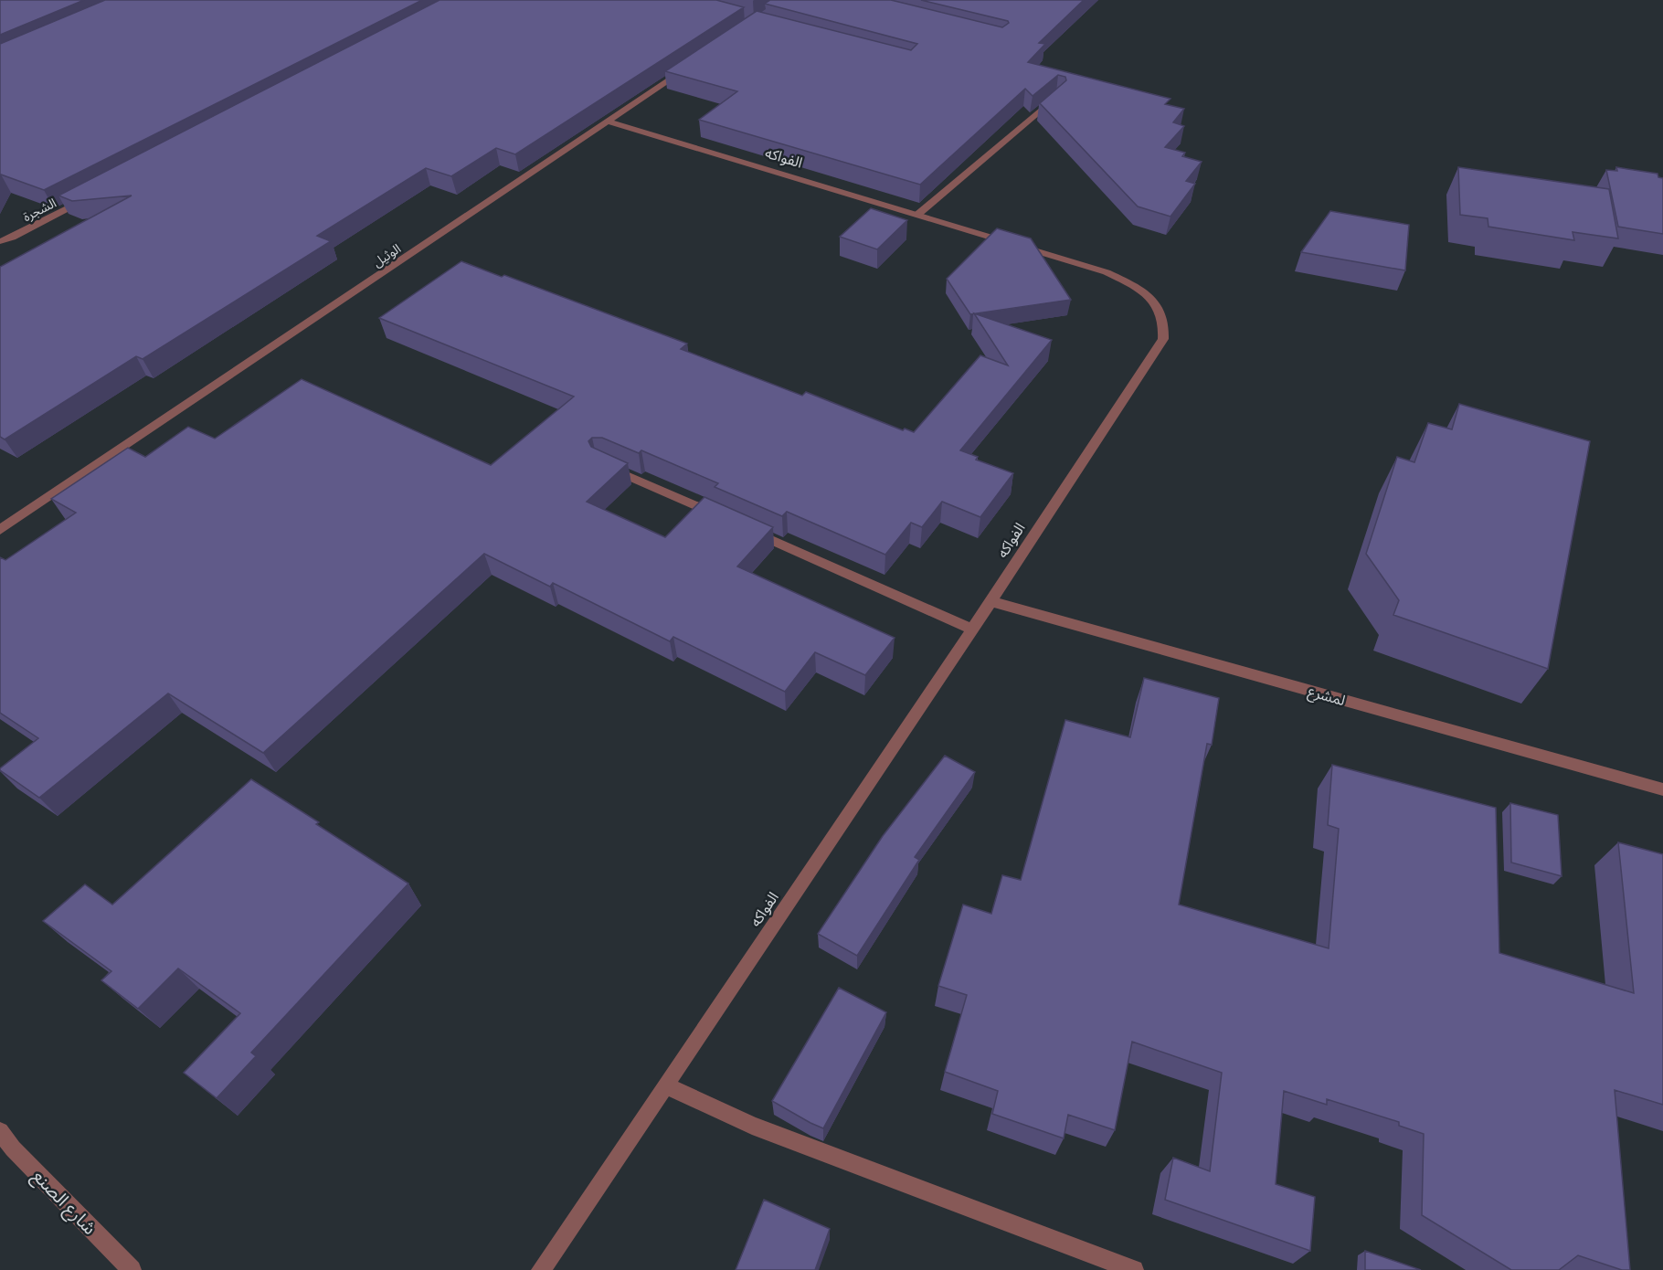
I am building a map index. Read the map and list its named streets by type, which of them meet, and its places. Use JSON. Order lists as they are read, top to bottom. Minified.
{"streets":{"street":["الفواكه","الشجرة","الوثيل","لمشرع","شارع الصنع"]},"crossings":[["الفواكه","الوثيل"],["الفواكه","لمشرع"]]}
